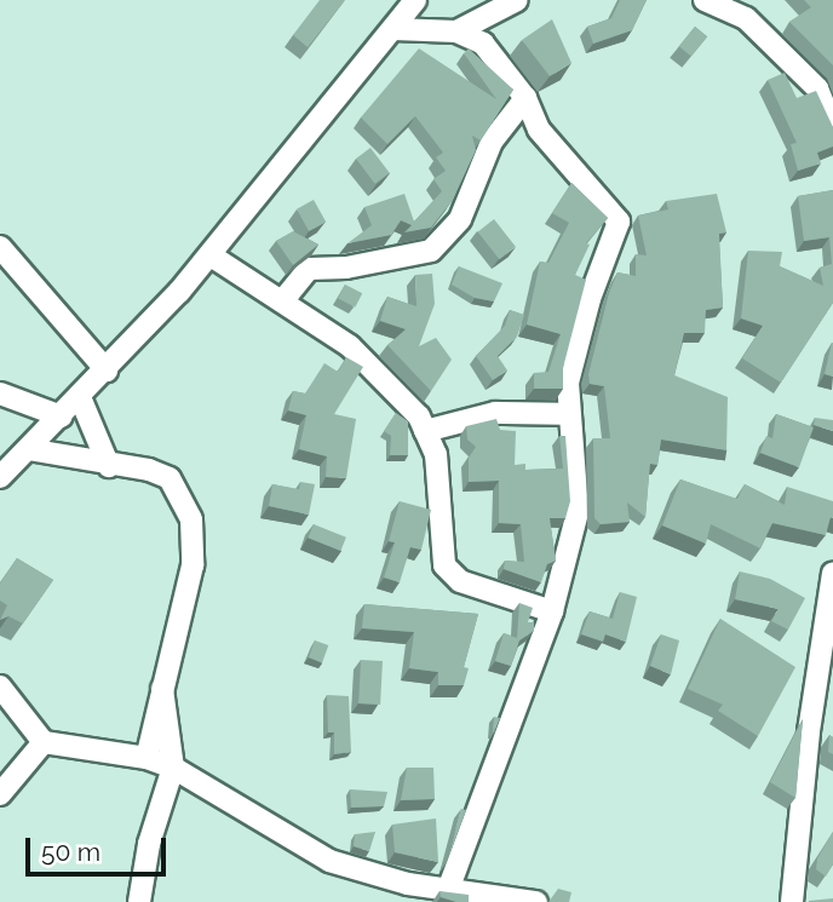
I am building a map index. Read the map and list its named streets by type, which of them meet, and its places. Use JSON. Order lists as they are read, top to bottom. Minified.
{"scale_bar":"50 m"}
